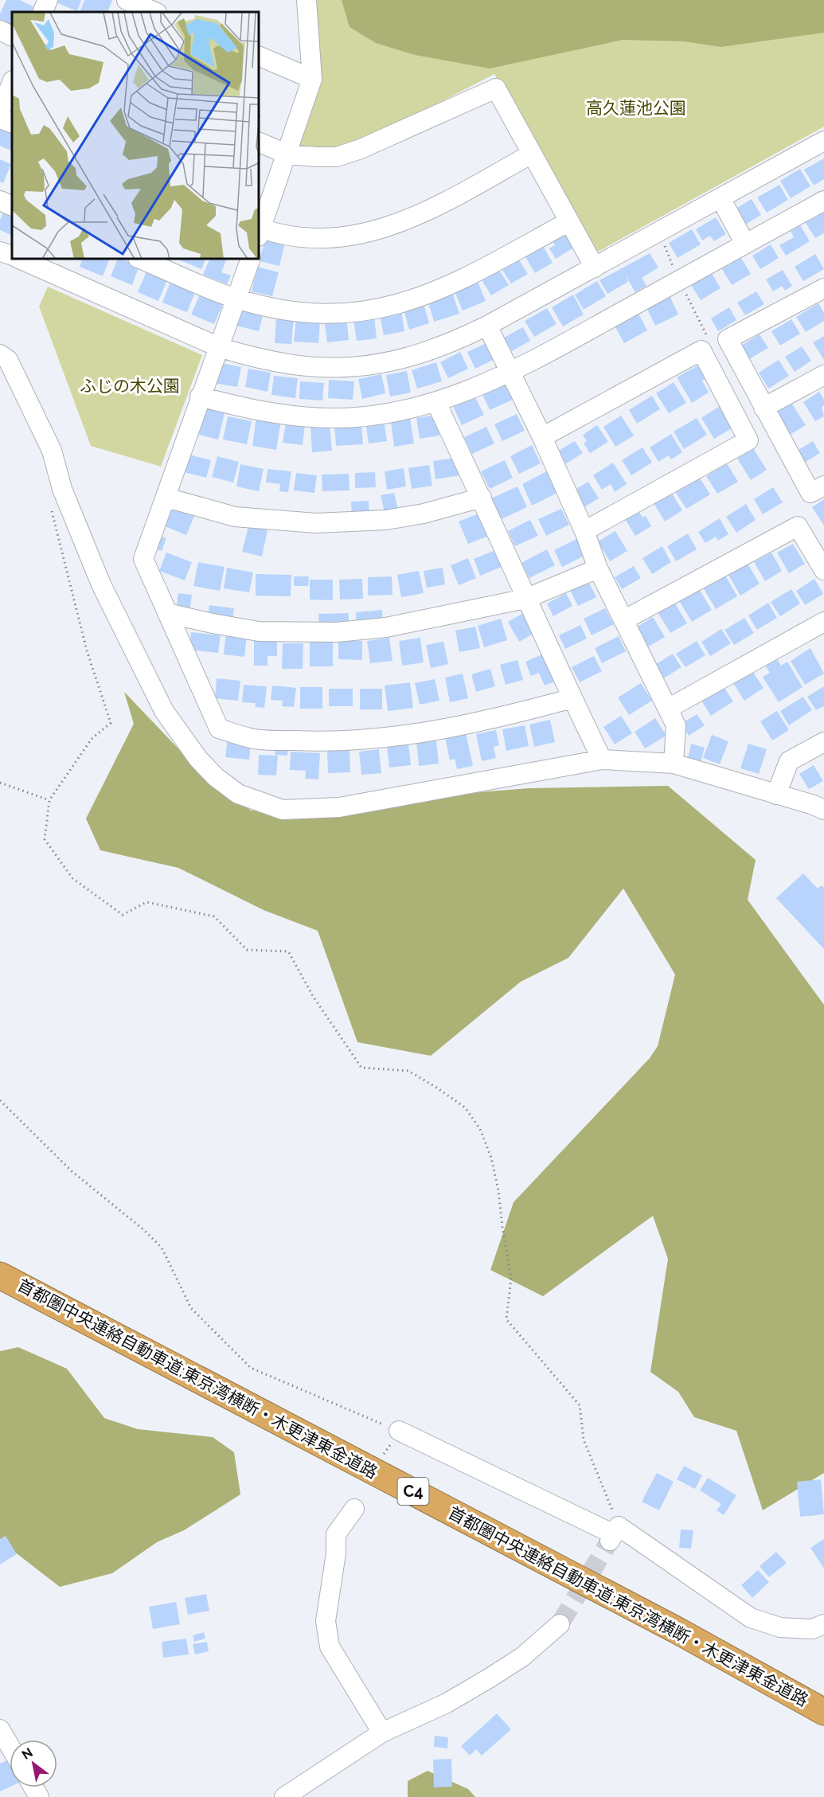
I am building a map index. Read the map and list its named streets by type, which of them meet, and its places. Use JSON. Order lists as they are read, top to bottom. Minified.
{"streets":{"highway":["首都圏中央連絡自動車道;東京湾横断・木更津東金道路","C4"]},"parks":["高久蓮池公園","ふじの木公園"],"north":"top left"}
